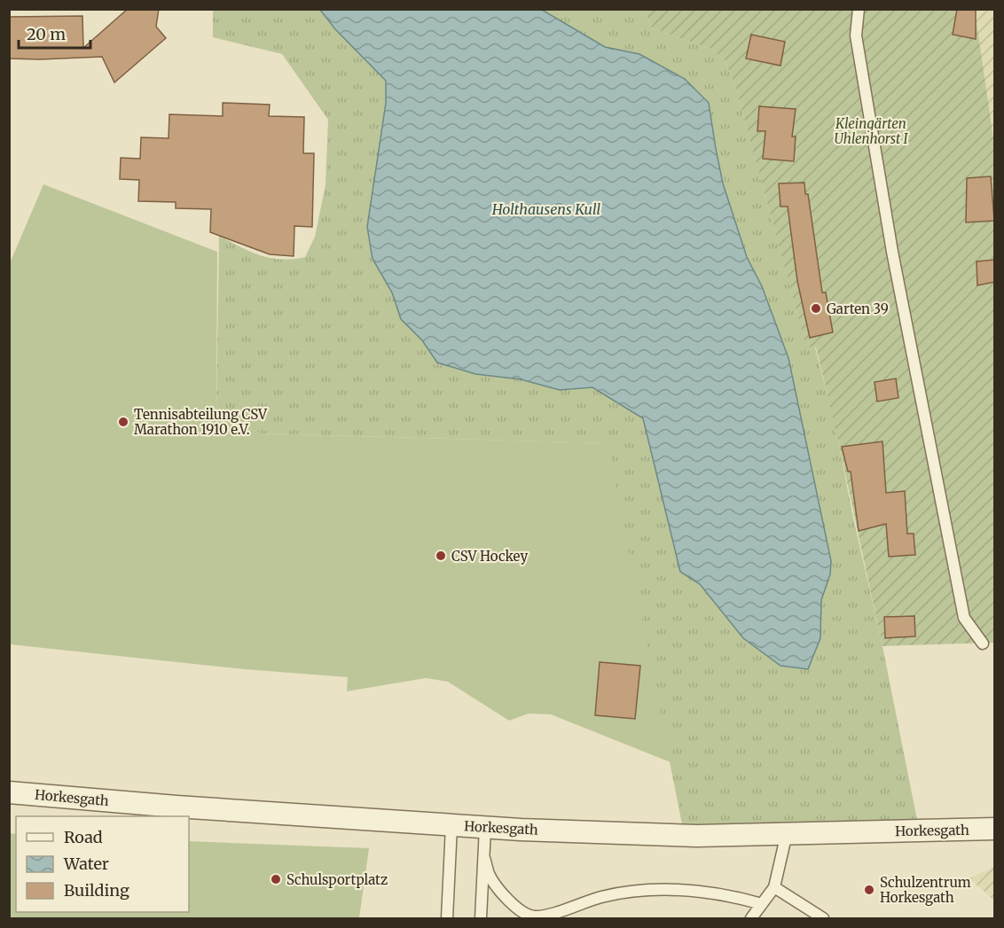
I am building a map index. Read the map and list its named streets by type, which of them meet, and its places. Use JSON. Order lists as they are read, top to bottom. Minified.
{"streets":{"street":["Horkesgath"]},"water":["Holthausens Kull"],"parks":["Kleingärten Uhlenhorst I"],"places":["Garten 39","Tennisabteilung CSV Marathon 1910 e.V.","CSV Hockey","Schulsportplatz","Schulzentrum Horkesgath"],"legend":["Road","Water","Building"],"scale_bar":"20 m"}
